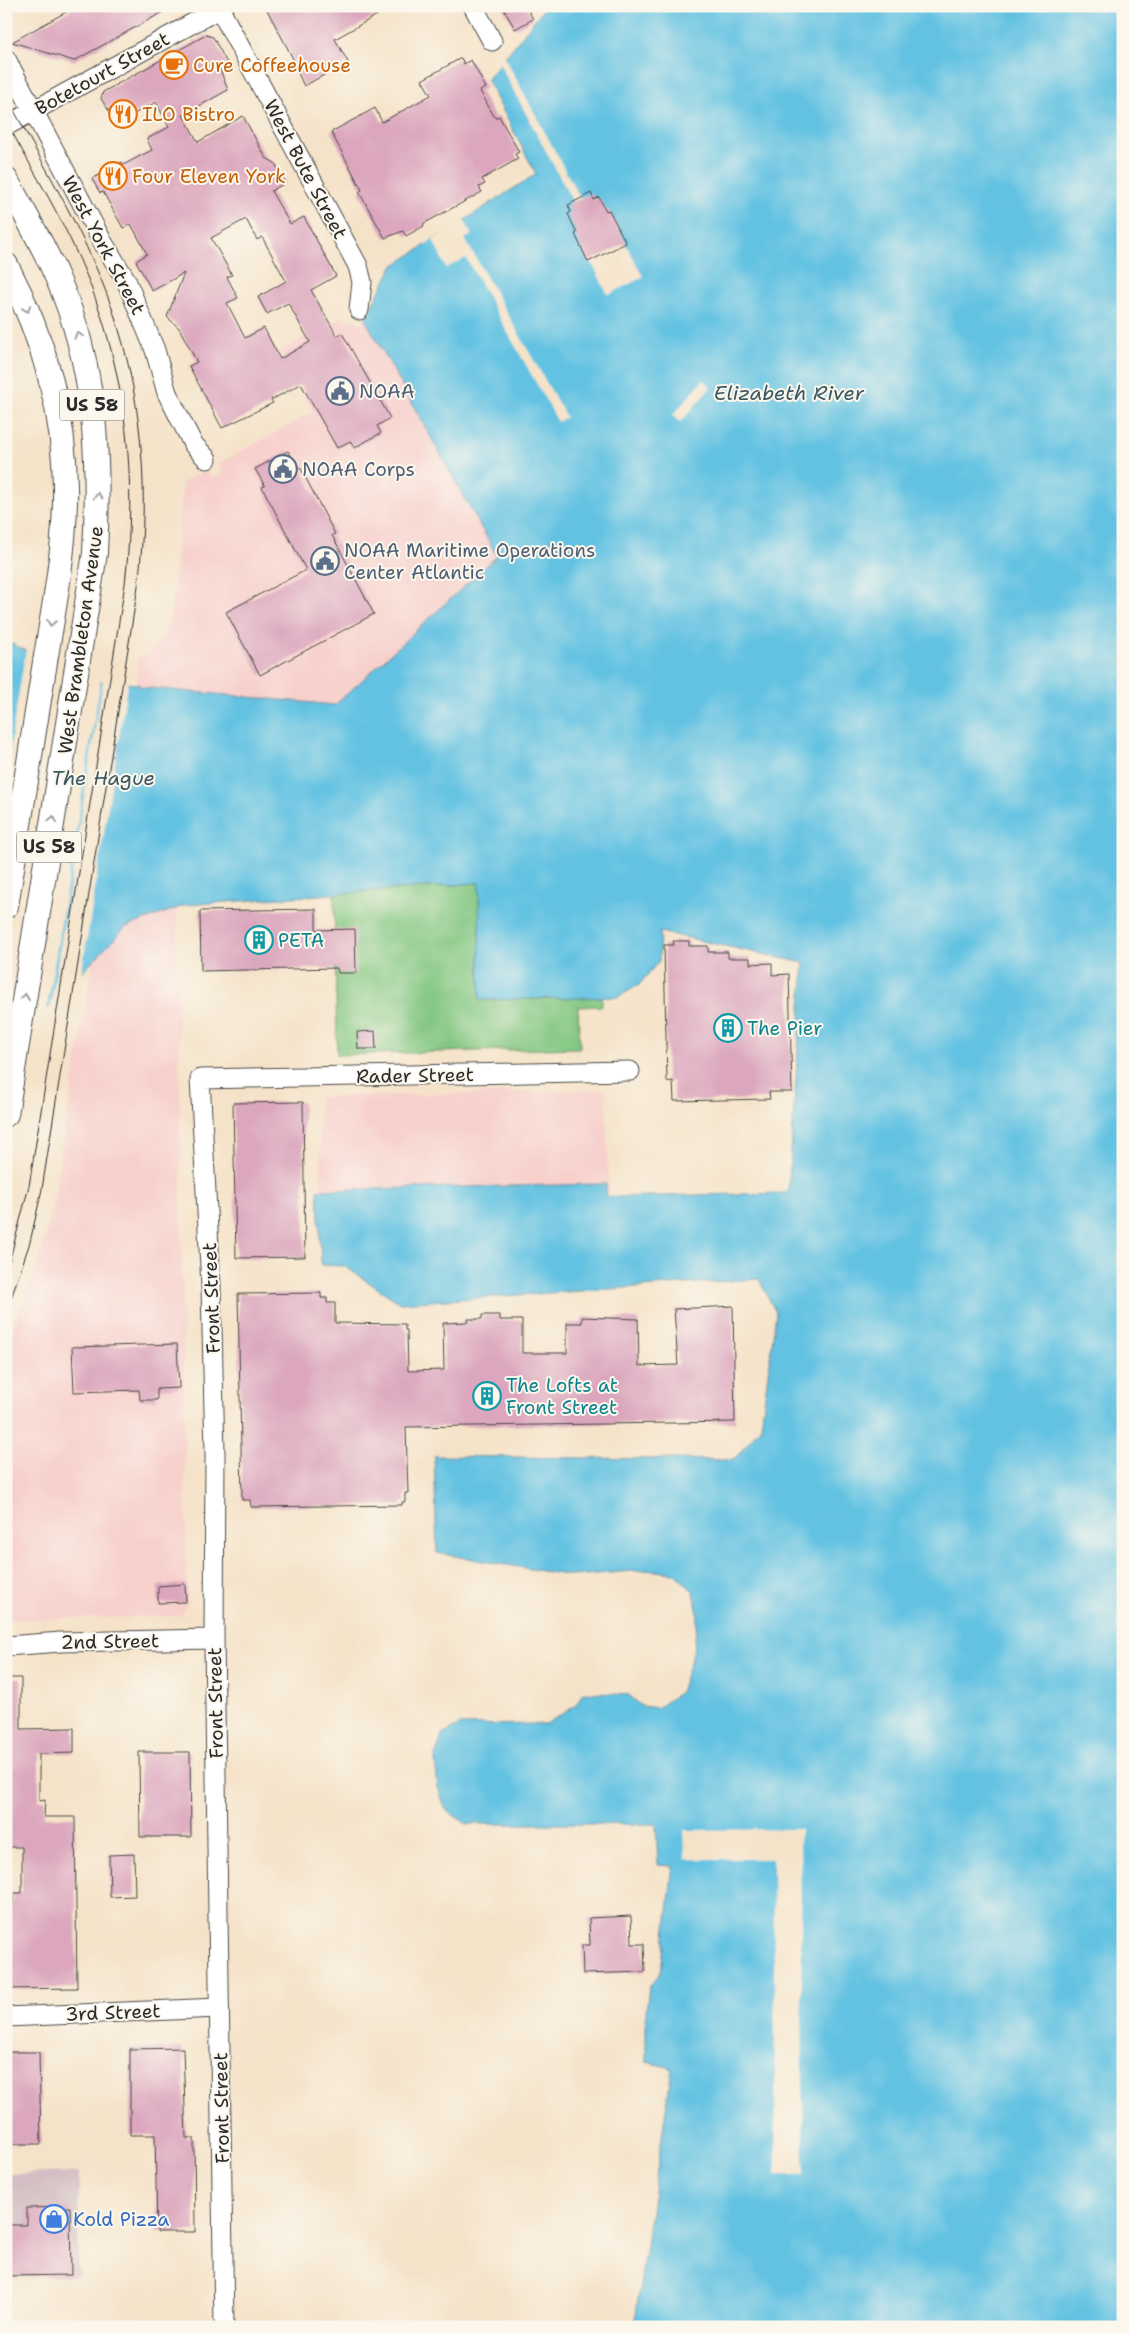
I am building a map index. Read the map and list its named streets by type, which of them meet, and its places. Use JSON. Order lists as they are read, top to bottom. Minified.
{"streets":{"main road":["US 58","West Brambleton Avenue"],"street":["Botetourt Street","West Bute Street","West York Street","Rader Street","Front Street","2nd Street","3rd Street"]},"crossings":[["Botetourt Street","West Bute Street"],["Botetourt Street","West York Street"],["Rader Street","Front Street"],["Front Street","2nd Street"],["Front Street","3rd Street"]],"water":["Elizabeth River","The Hague"],"places":{"cafe":["Cure Coffeehouse"],"restaurant":["ILO Bistro","Four Eleven York"],"public building":["NOAA","NOAA Corps","NOAA Maritime Operations Center Atlantic"],"building":["PETA","The Pier","The Lofts at Front Street"],"shop":["Kold Pizza"]}}
